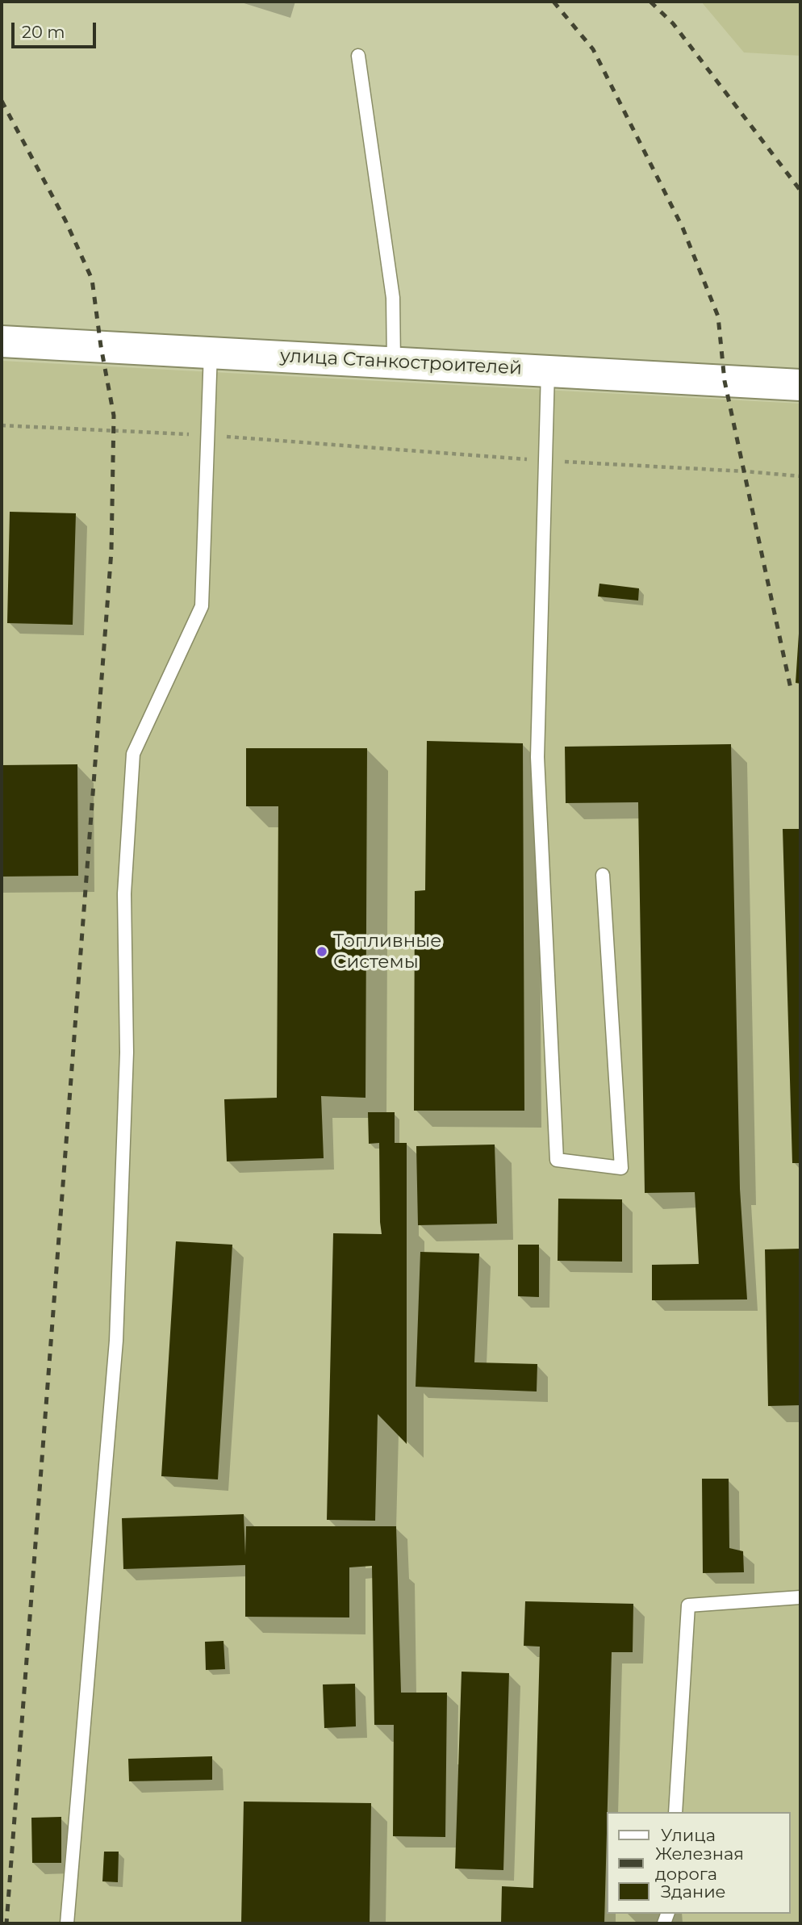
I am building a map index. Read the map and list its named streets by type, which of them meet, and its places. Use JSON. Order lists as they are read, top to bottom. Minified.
{"streets":{"main road":["улица Станкостроителей"]},"places":["Топливные Системы"],"legend":["Улица","Железная дорога","Здание"],"scale_bar":"20 m"}
